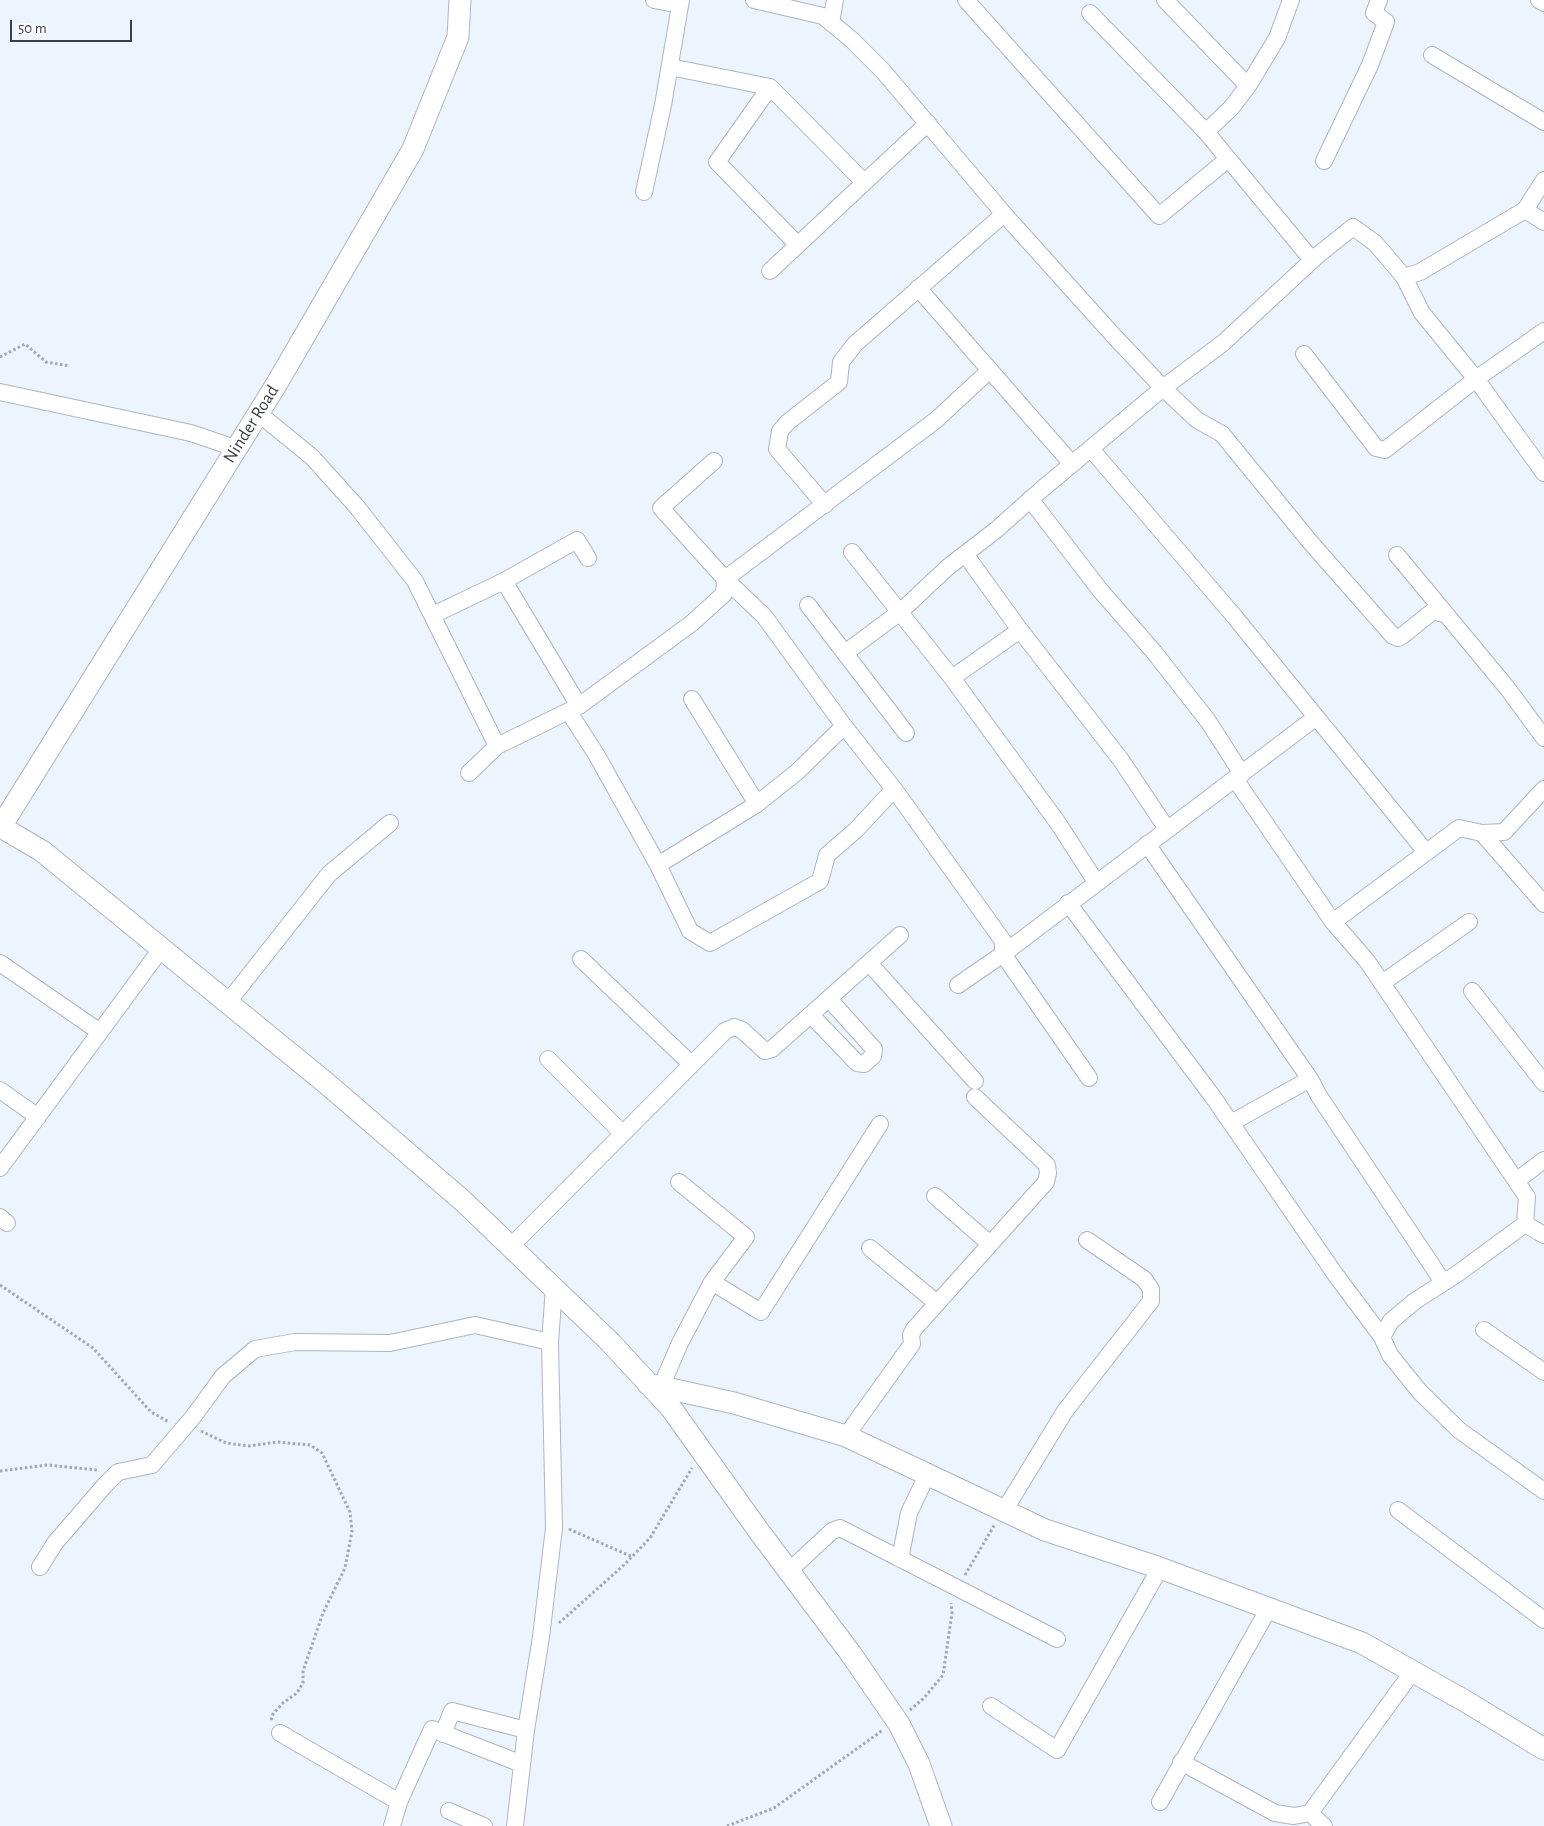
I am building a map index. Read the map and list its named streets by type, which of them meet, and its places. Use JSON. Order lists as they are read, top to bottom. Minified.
{"streets":{"street":["Ninder Road"]},"scale_bar":"50 m"}
